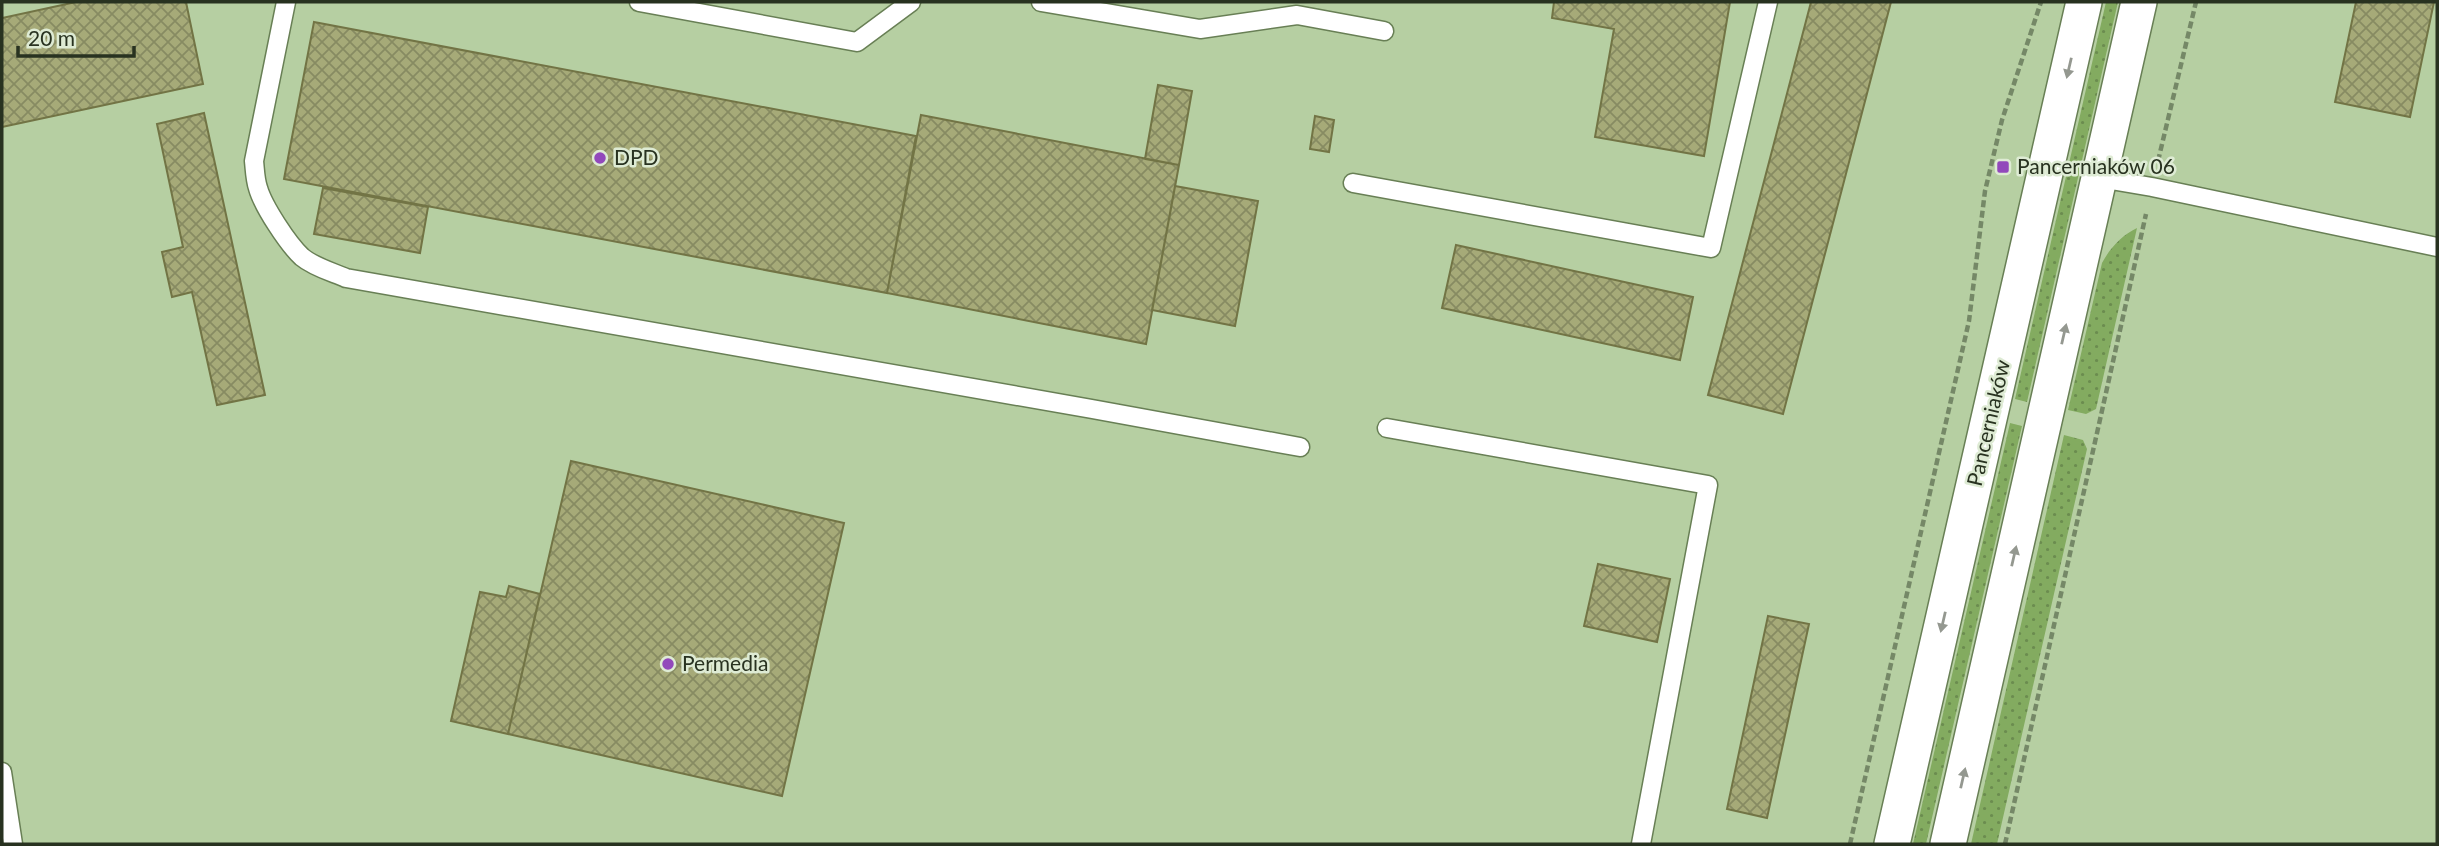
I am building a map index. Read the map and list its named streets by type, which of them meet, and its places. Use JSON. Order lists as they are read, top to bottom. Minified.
{"streets":{"street":["Pancerniaków"]},"places":{"other":["DPD","Permedia"],"transit":["Pancerniaków 06"]},"scale_bar":"20 m"}
